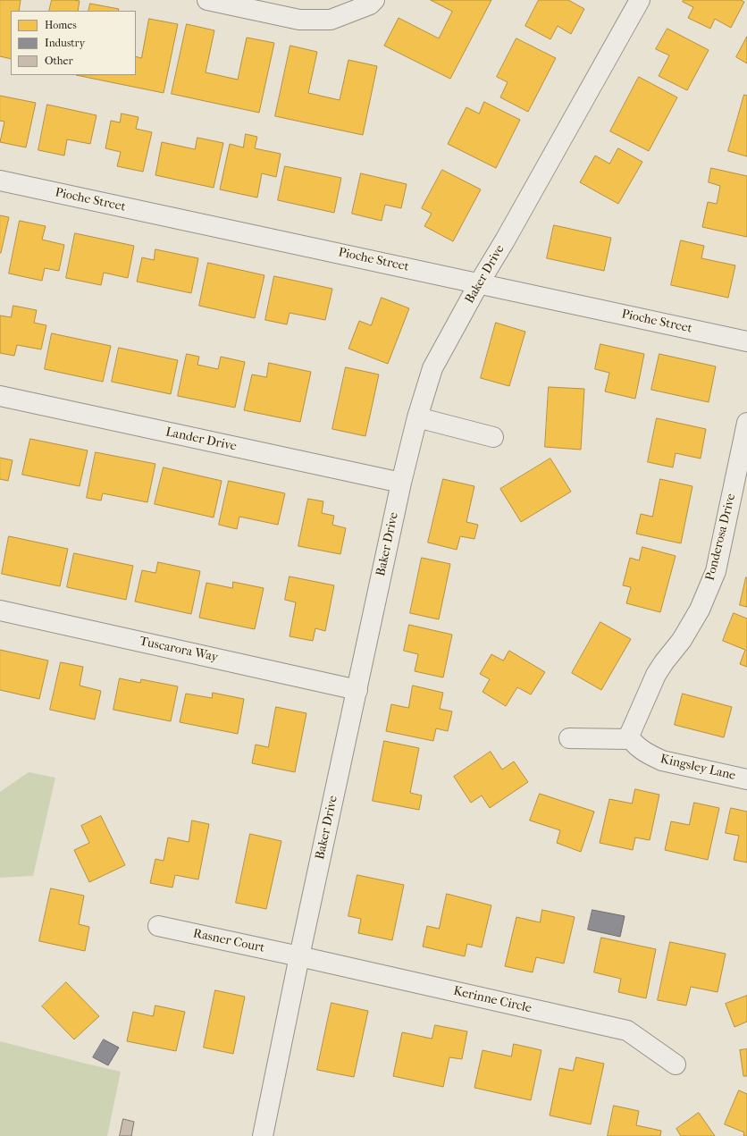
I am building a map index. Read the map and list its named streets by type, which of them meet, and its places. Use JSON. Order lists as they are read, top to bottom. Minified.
{"streets":{"street":["Pioche Street","Baker Drive","Lander Drive","Ponderosa Drive","Tuscarora Way","Kingsley Lane","Rasner Court","Kerinne Circle"]},"crossings":[["Pioche Street","Baker Drive"],["Baker Drive","Lander Drive"],["Baker Drive","Tuscarora Way"],["Baker Drive","Rasner Court"],["Baker Drive","Kerinne Circle"],["Ponderosa Drive","Kingsley Lane"],["Rasner Court","Kerinne Circle"]],"legend":["Homes","Industry","Other"]}
